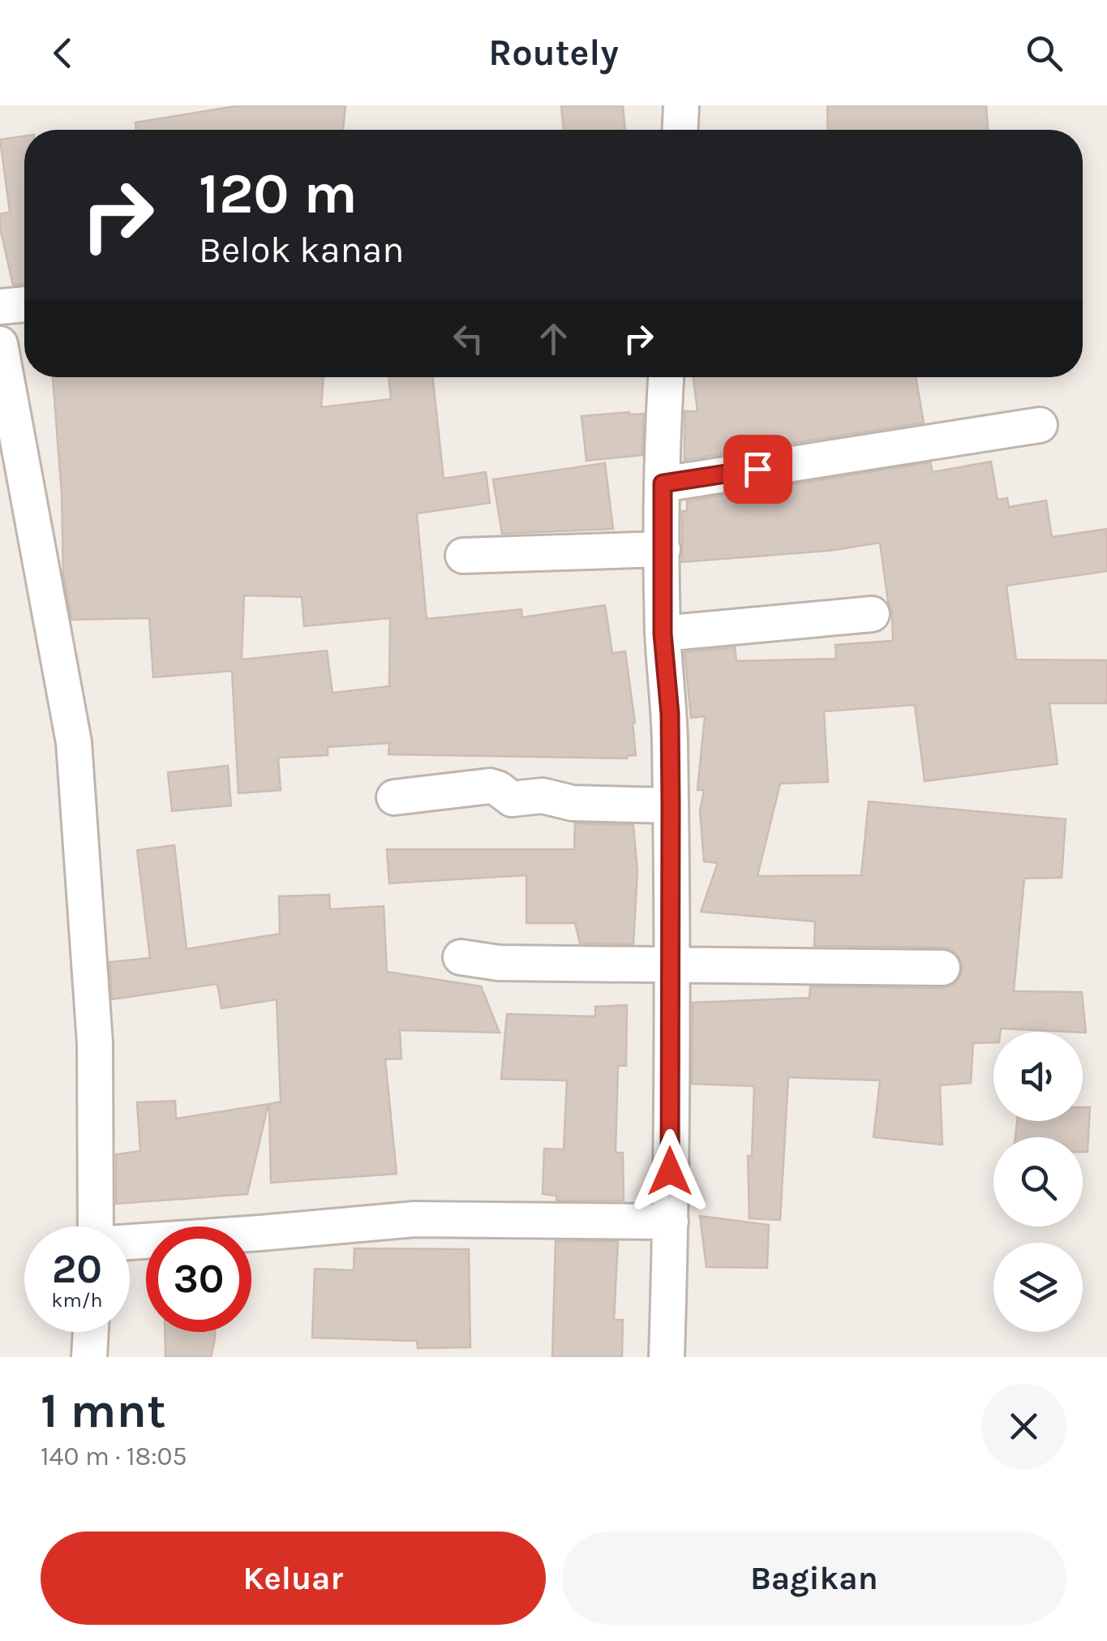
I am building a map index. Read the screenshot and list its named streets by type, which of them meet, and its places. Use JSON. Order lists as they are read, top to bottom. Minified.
{"page":{"header":"Routely","turn":["120 m","Belok kanan"],"speed":"20 km/h","limit":"30","heading":["1 mnt","140 m · 18:05"],"buttons":["Keluar","Bagikan"]}}
